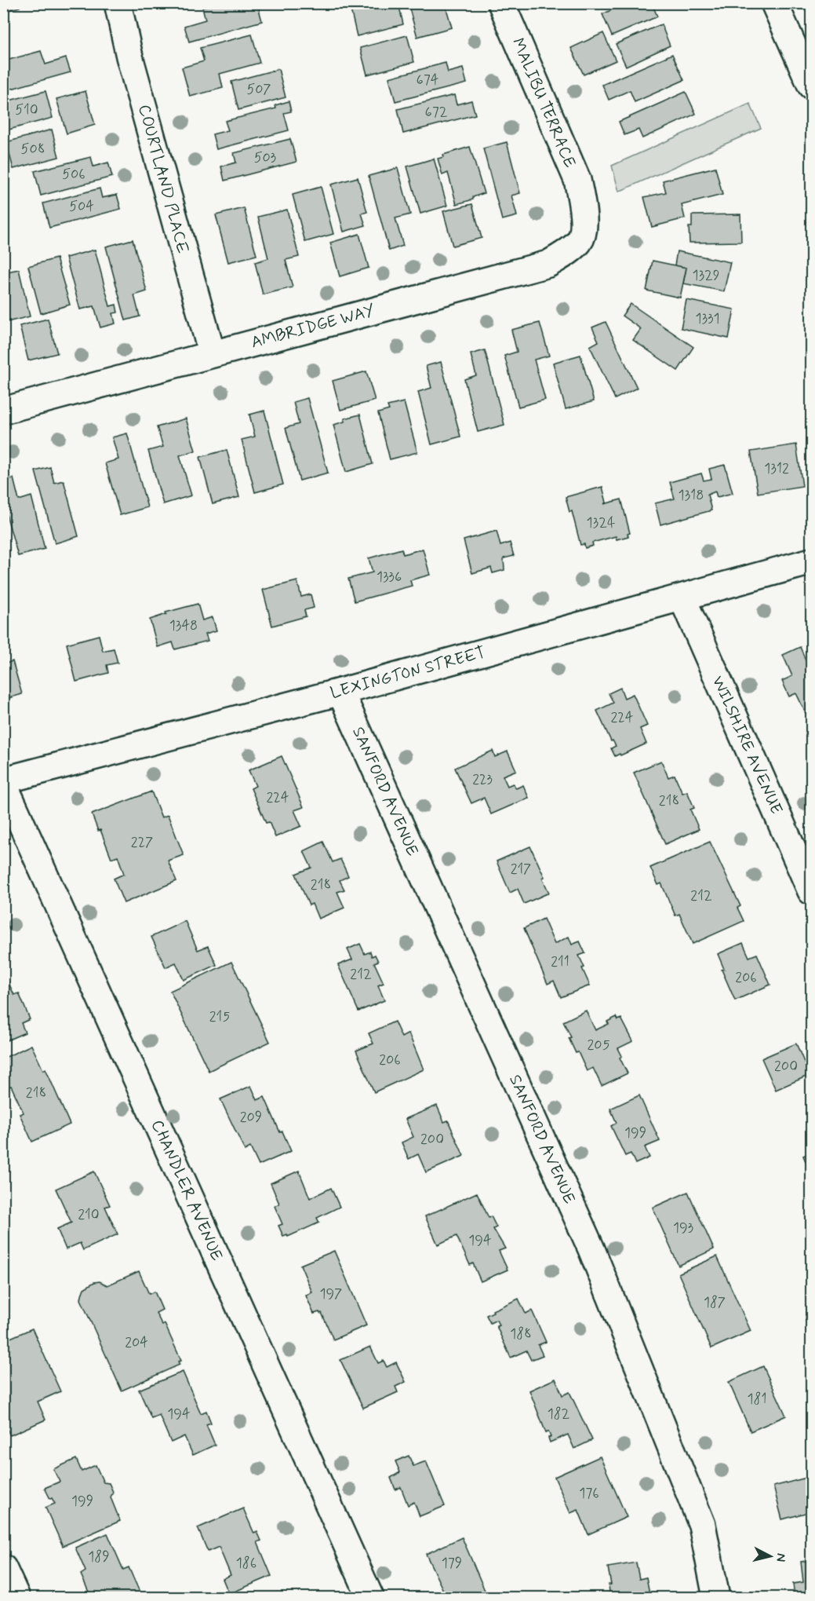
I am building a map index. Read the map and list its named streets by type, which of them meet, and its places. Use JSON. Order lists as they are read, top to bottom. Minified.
{"streets":{"street":["MALIBU TERRACE","COURTLAND PLACE","AMBRIDGE WAY","LEXINGTON STREET","WILSHIRE AVENUE","SANFORD AVENUE","CHANDLER AVENUE"]},"crossings":[["MALIBU TERRACE","AMBRIDGE WAY"],["COURTLAND PLACE","AMBRIDGE WAY"],["LEXINGTON STREET","WILSHIRE AVENUE"],["LEXINGTON STREET","SANFORD AVENUE"],["LEXINGTON STREET","CHANDLER AVENUE"]],"house_numbers":["674","507","510","672","508","503","506","504","1329","1331","1312","1318","1324","1336","1348","224","223","224","218","227","217","218","212","211","212","206","215","205","206","200","218","209","199","200","210","193","194","197","187","188","204","181","194","182","176","199","189","186","179"],"north":"right"}
